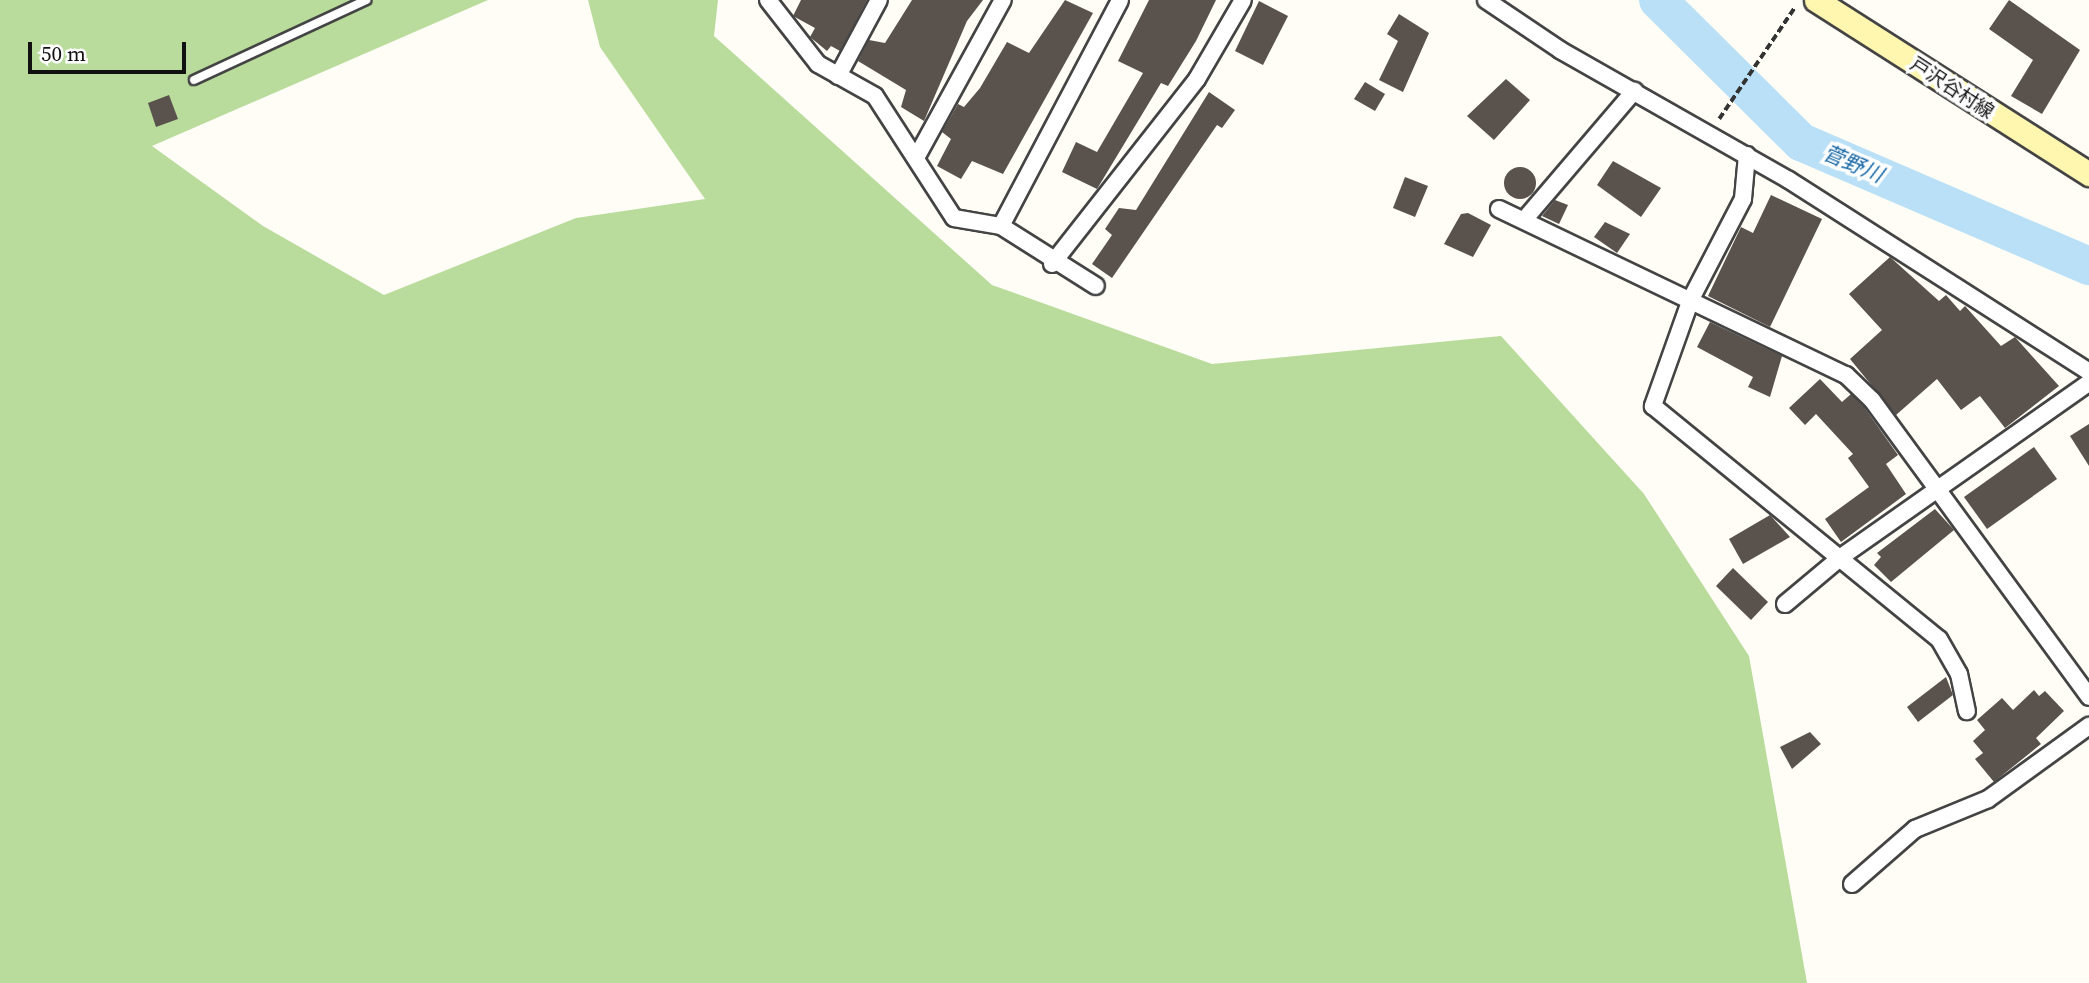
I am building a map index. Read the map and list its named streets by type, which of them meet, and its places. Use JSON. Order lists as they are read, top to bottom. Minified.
{"streets":{"main road":["戸沢谷村線"]},"water":["菅野川"],"scale_bar":"50 m"}
